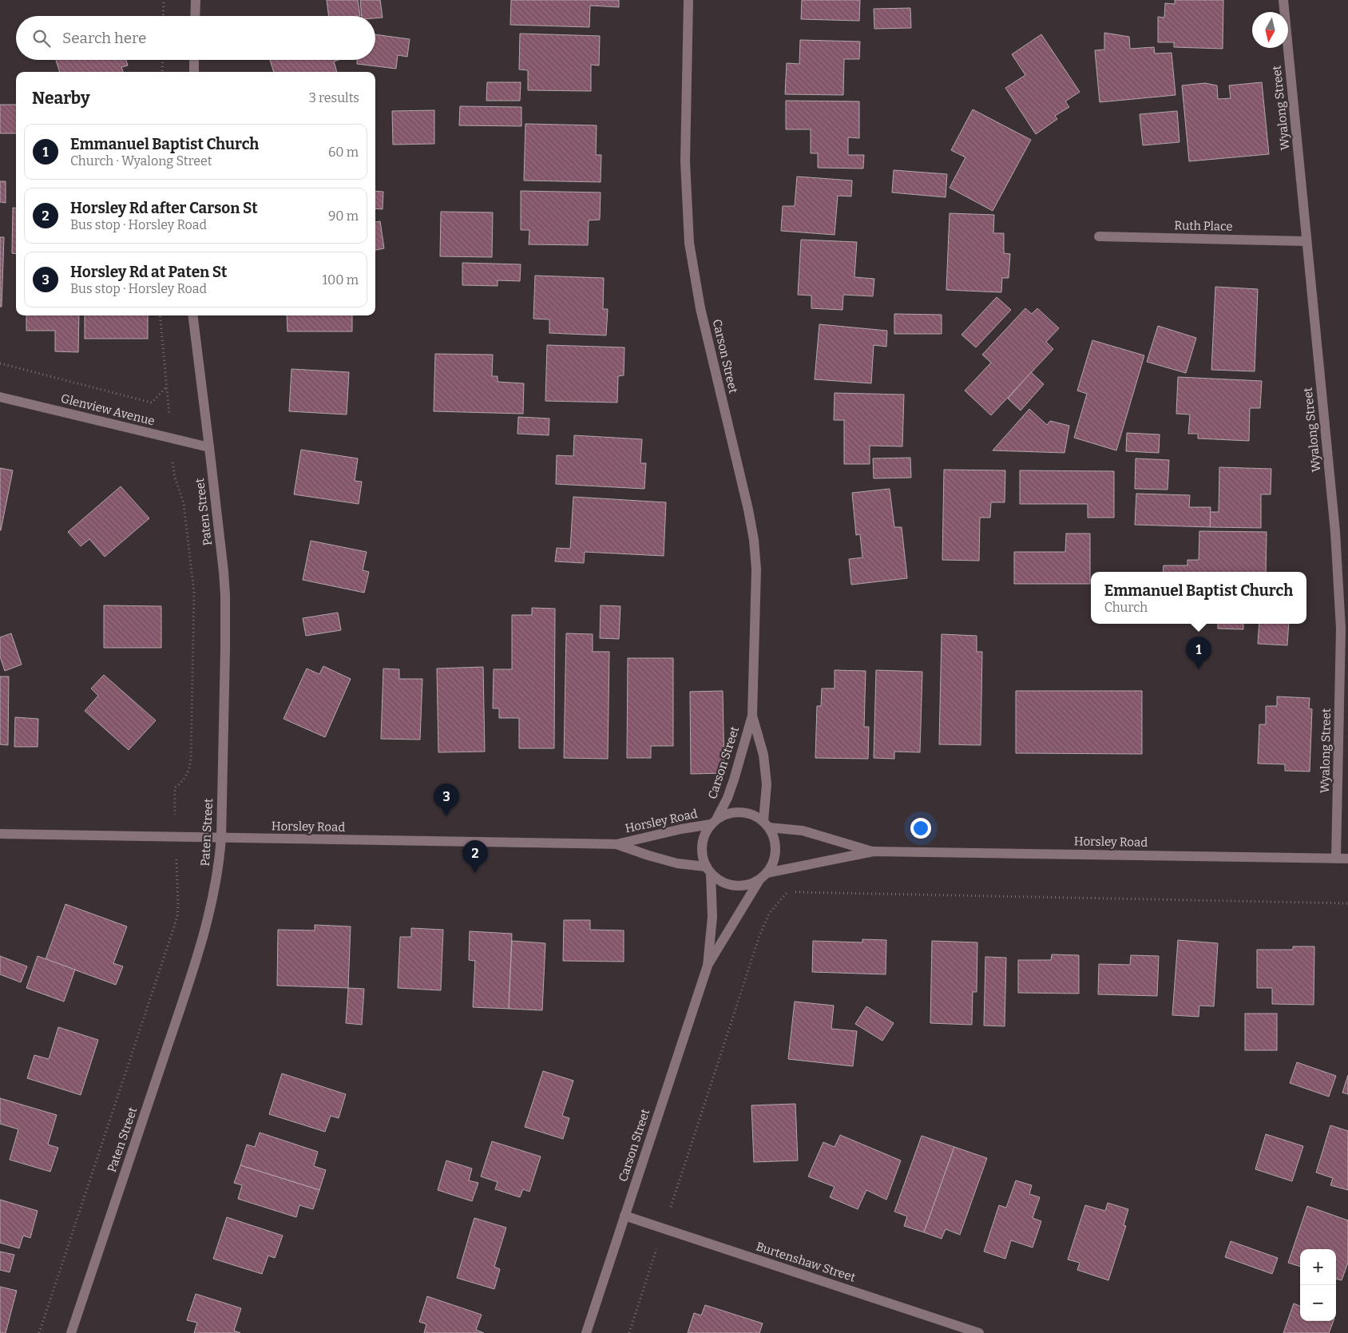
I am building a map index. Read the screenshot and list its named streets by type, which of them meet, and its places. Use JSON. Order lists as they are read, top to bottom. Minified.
{"streets":{"street":["Wyalong Street","Ruth Place","Carson Street","Glenview Avenue","Paten Street","Horsley Road","Burtenshaw Street"]},"crossings":[["Wyalong Street","Ruth Place"],["Wyalong Street","Horsley Road"],["Carson Street","Horsley Road"],["Carson Street","Burtenshaw Street"],["Glenview Avenue","Paten Street"],["Paten Street","Horsley Road"]],"north":"bottom","page":{"search":"Search here","heading":["Nearby","3 results"],"list":[{"mark":"1","name":"Emmanuel Baptist Church","note":"Church · Wyalong Street","value":"60 m"},{"mark":"2","name":"Horsley Rd after Carson St","note":"Bus stop · Horsley Road","value":"90 m"},{"mark":"3","name":"Horsley Rd at Paten St","note":"Bus stop · Horsley Road","value":"100 m"}],"popup":["Emmanuel Baptist Church","Church"],"pins":["1","3","2"],"map_buttons":["+","−"]}}
